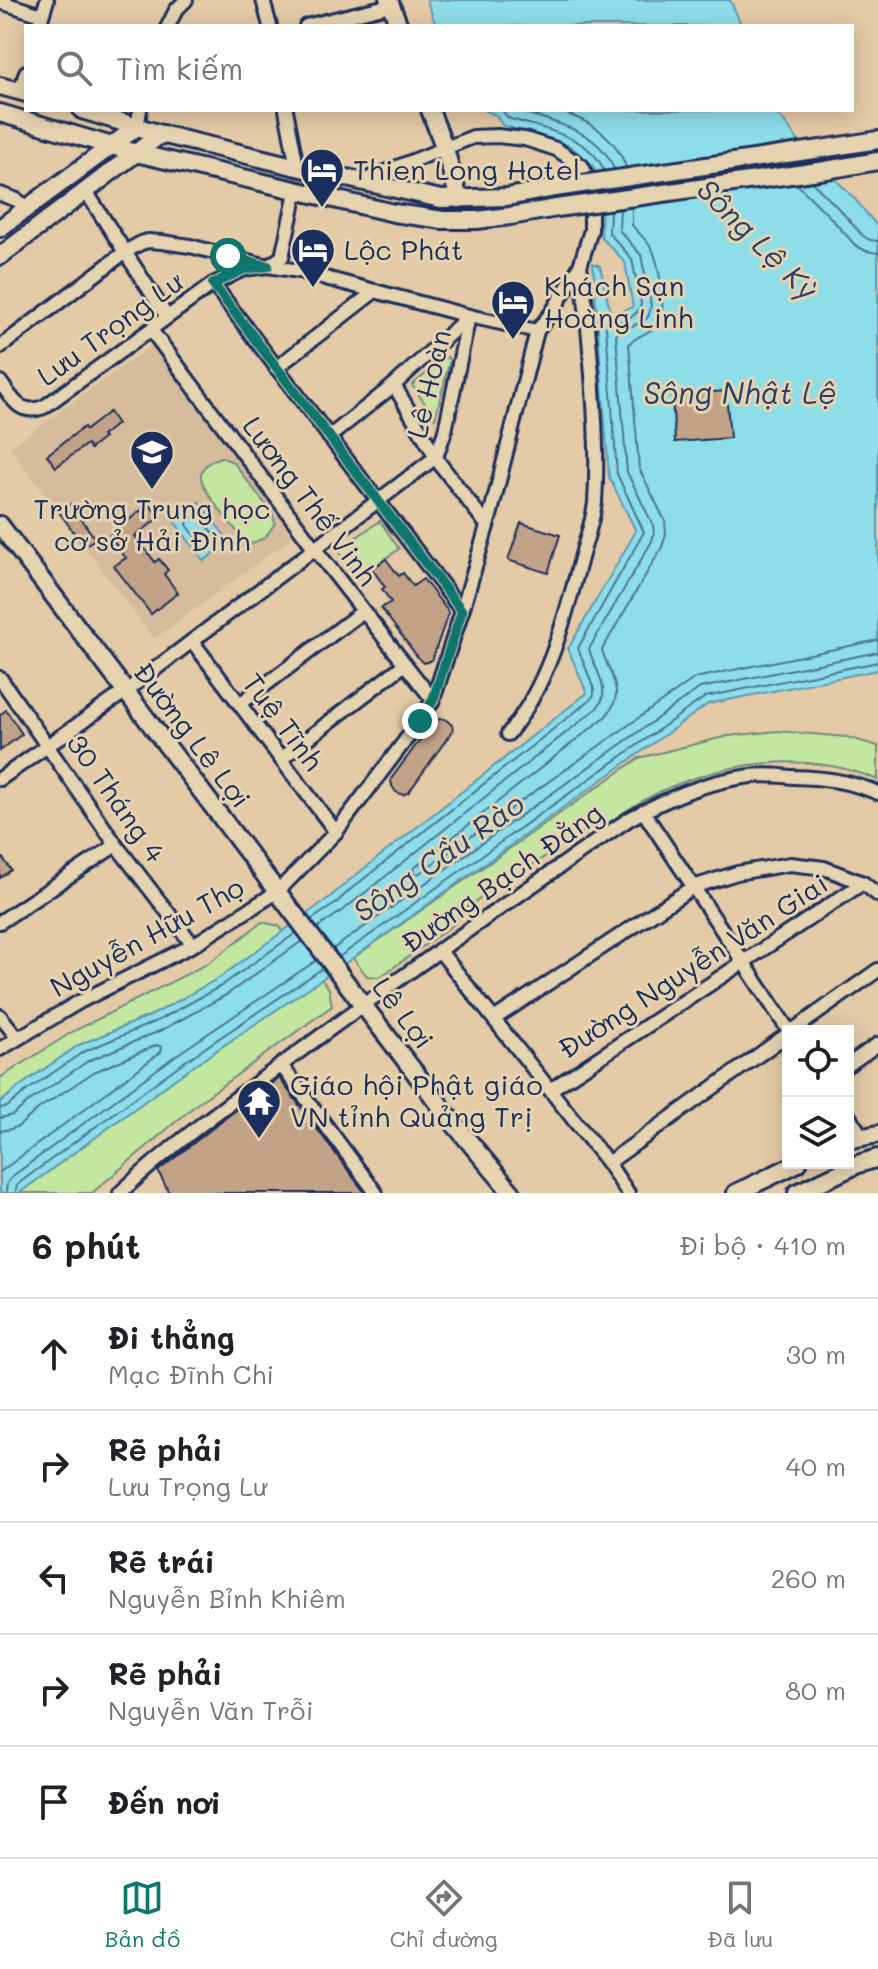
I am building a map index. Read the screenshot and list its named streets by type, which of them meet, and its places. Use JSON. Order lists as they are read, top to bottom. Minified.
{"streets":{"main road":["Đường Lê Lợi","Lê Lợi"],"street":["Lưu Trọng Lư","Lê Hoàn","Lương Thế Vinh","Tuệ Tĩnh","30 Tháng 4","Đường Bạch Đằng","Nguyễn Hữu Thọ","Đường Nguyễn Văn Giai"]},"crossings":[["Lưu Trọng Lư","Lương Thế Vinh"],["Lê Hoàn","Lương Thế Vinh"],["Lê Hoàn","Tuệ Tĩnh"],["Lê Hoàn","Đường Lê Lợi"],["Lê Hoàn","30 Tháng 4"],["Lương Thế Vinh","Nguyễn Hữu Thọ"],["Tuệ Tĩnh","Nguyễn Hữu Thọ"],["Đường Lê Lợi","Nguyễn Hữu Thọ"],["Đường Lê Lợi","Lê Lợi"],["30 Tháng 4","Nguyễn Hữu Thọ"],["Đường Bạch Đằng","Lê Lợi"]],"water":["Sông Lệ Kỳ","Sông Nhật Lệ","Sông Cầu Rào"],"places":{"hotel":["Thien Long Hotel","Lộc Phát","Khách Sạn Hoàng Linh"],"school or university":["Trường Trung học cơ sở Hải Đình"],"temple":["Giáo hội Phật giáo VN tỉnh Quảng Trị"]},"page":{"search":"Tìm kiếm","heading":["6 phút","Đi bộ · 410 m"],"list":[["Đi thẳng","Mạc Đĩnh Chi","30 m"],["Rẽ phải","Lưu Trọng Lư","40 m"],["Rẽ trái","Nguyễn Bỉnh Khiêm","260 m"],["Rẽ phải","Nguyễn Văn Trỗi","80 m"],"Đến nơi"],"nav":["Bản đồ","Chỉ đường","Đã lưu"]}}
